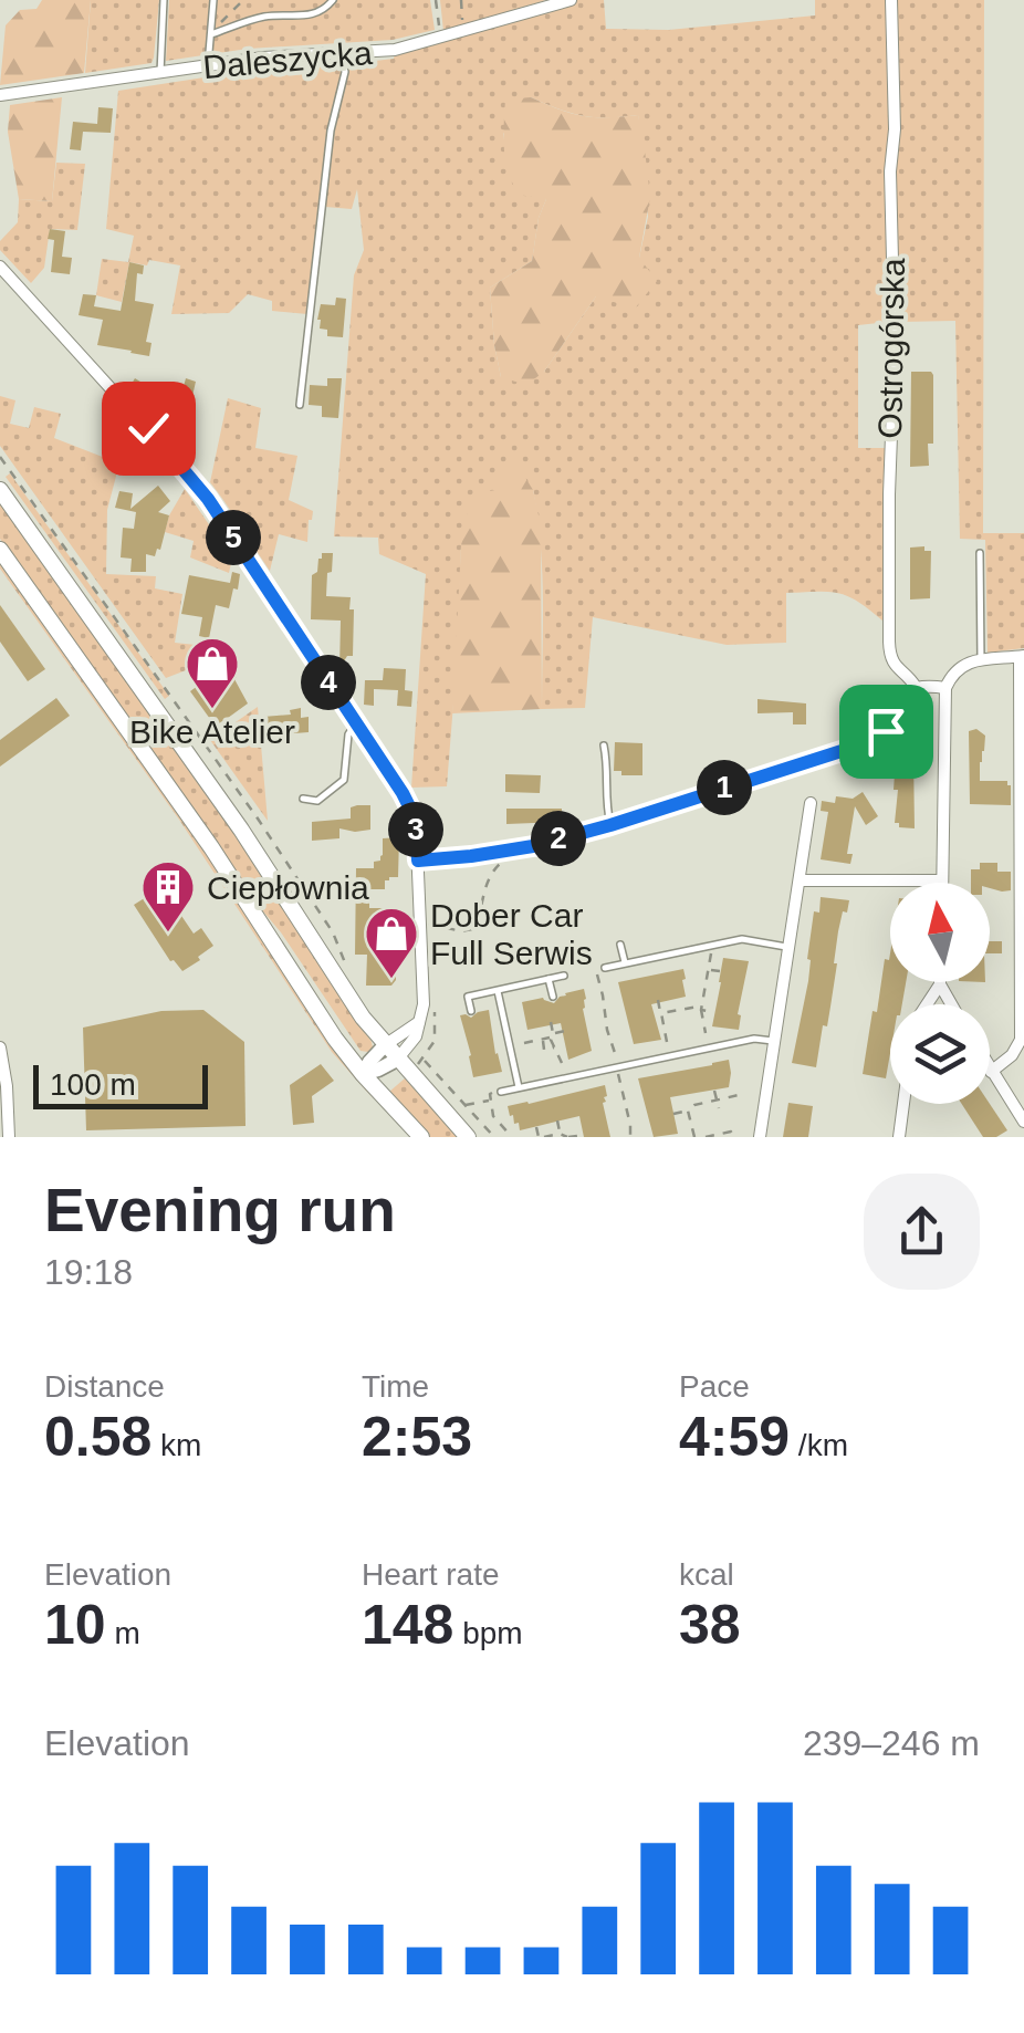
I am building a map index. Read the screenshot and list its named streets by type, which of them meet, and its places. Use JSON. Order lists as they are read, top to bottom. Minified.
{"streets":{"street":["Daleszycka","Ostrogórska"]},"places":{"shop":["Bike Atelier","Dober Car Full Serwis"],"building":["Ciepłownia"]},"scale_bar":"100 m","north":"top","page":{"pins":["5","4","1","3","2"],"scale":"100 m","heading":["Evening run","19:18"],"stats":[["Distance","0.58 km"],["Time","2:53"],["Pace","4:59 /km"],["Elevation","10 m"],["Heart rate","148 bpm"],["kcal","38"]],"chart":["Elevation","239–246 m"]}}
